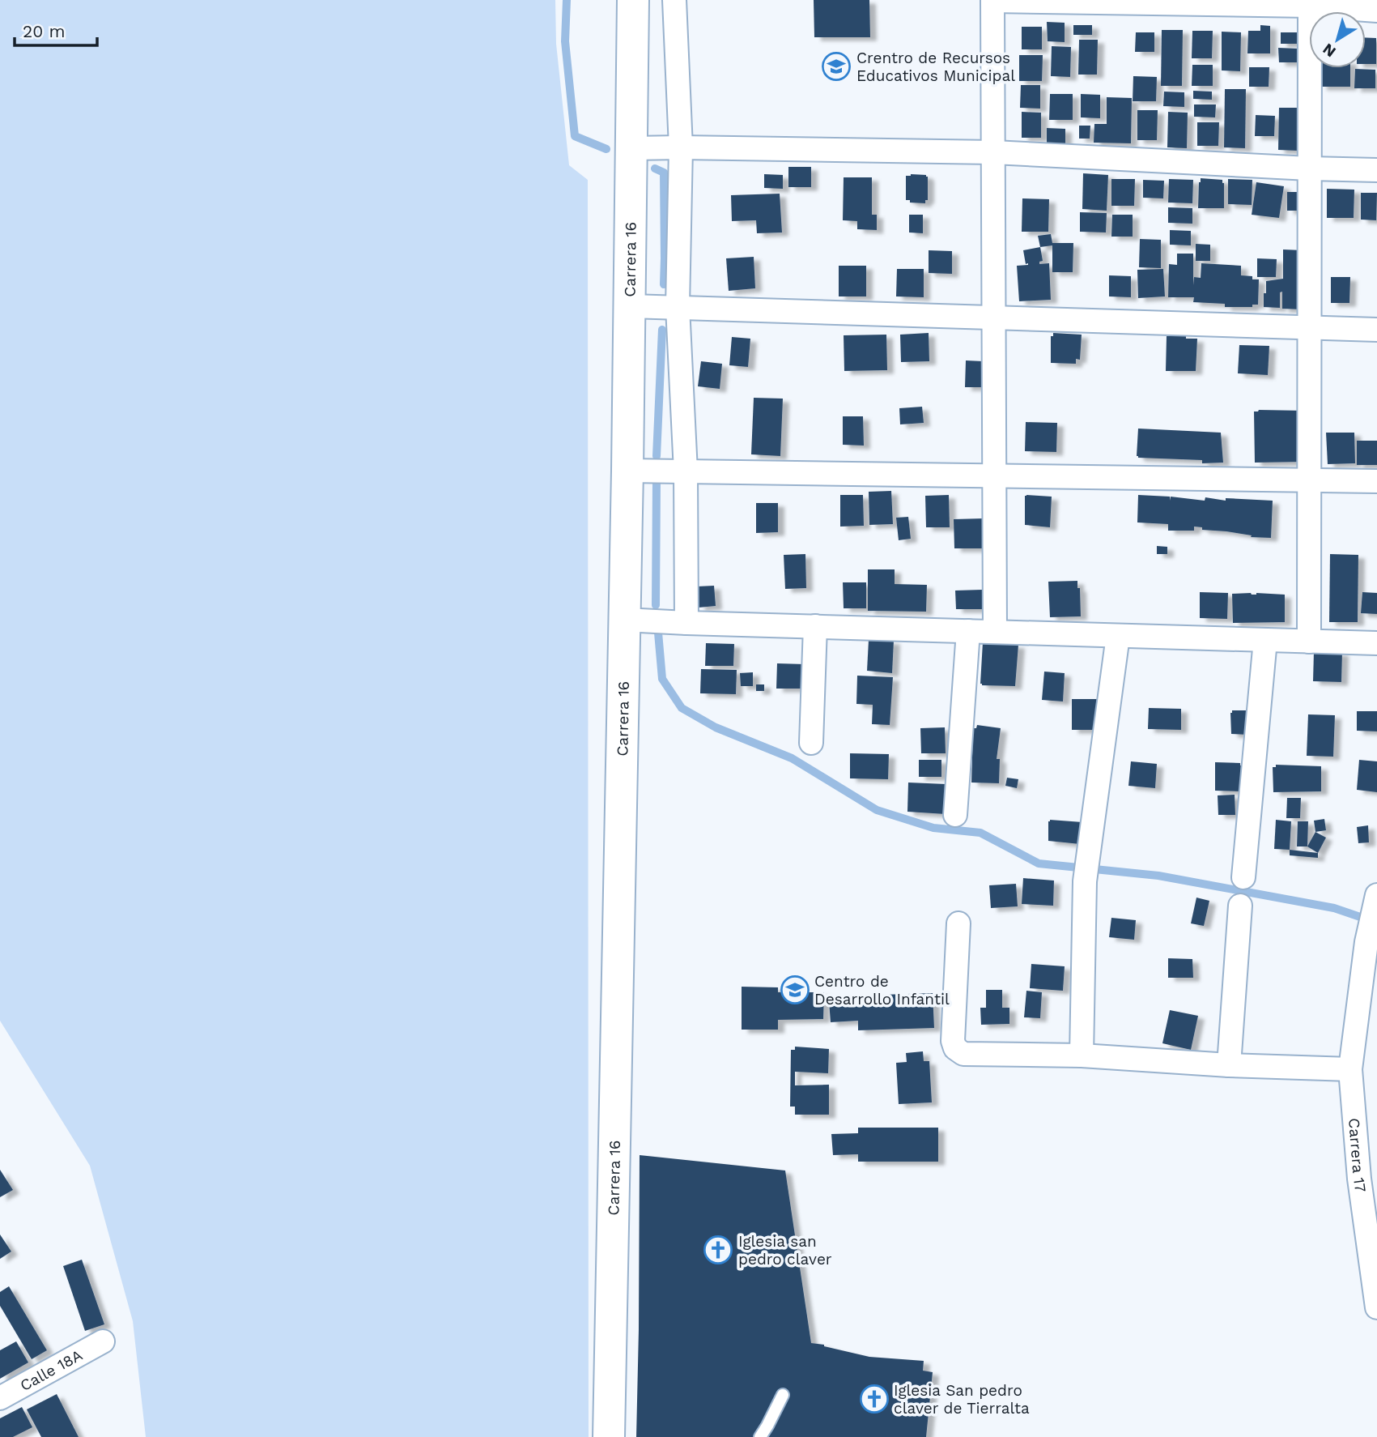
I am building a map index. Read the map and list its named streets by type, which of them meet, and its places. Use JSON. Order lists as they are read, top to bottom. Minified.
{"streets":{"main road":["Carrera 16"],"street":["Carrera 17","Calle 18A"]},"places":{"school or university":["Crentro de Recursos Educativos Municipal","Centro de Desarrollo Infantil"],"church":["Iglesia san pedro claver","Iglesia San pedro claver de Tierralta"]},"scale_bar":"20 m","north":"bottom left"}
